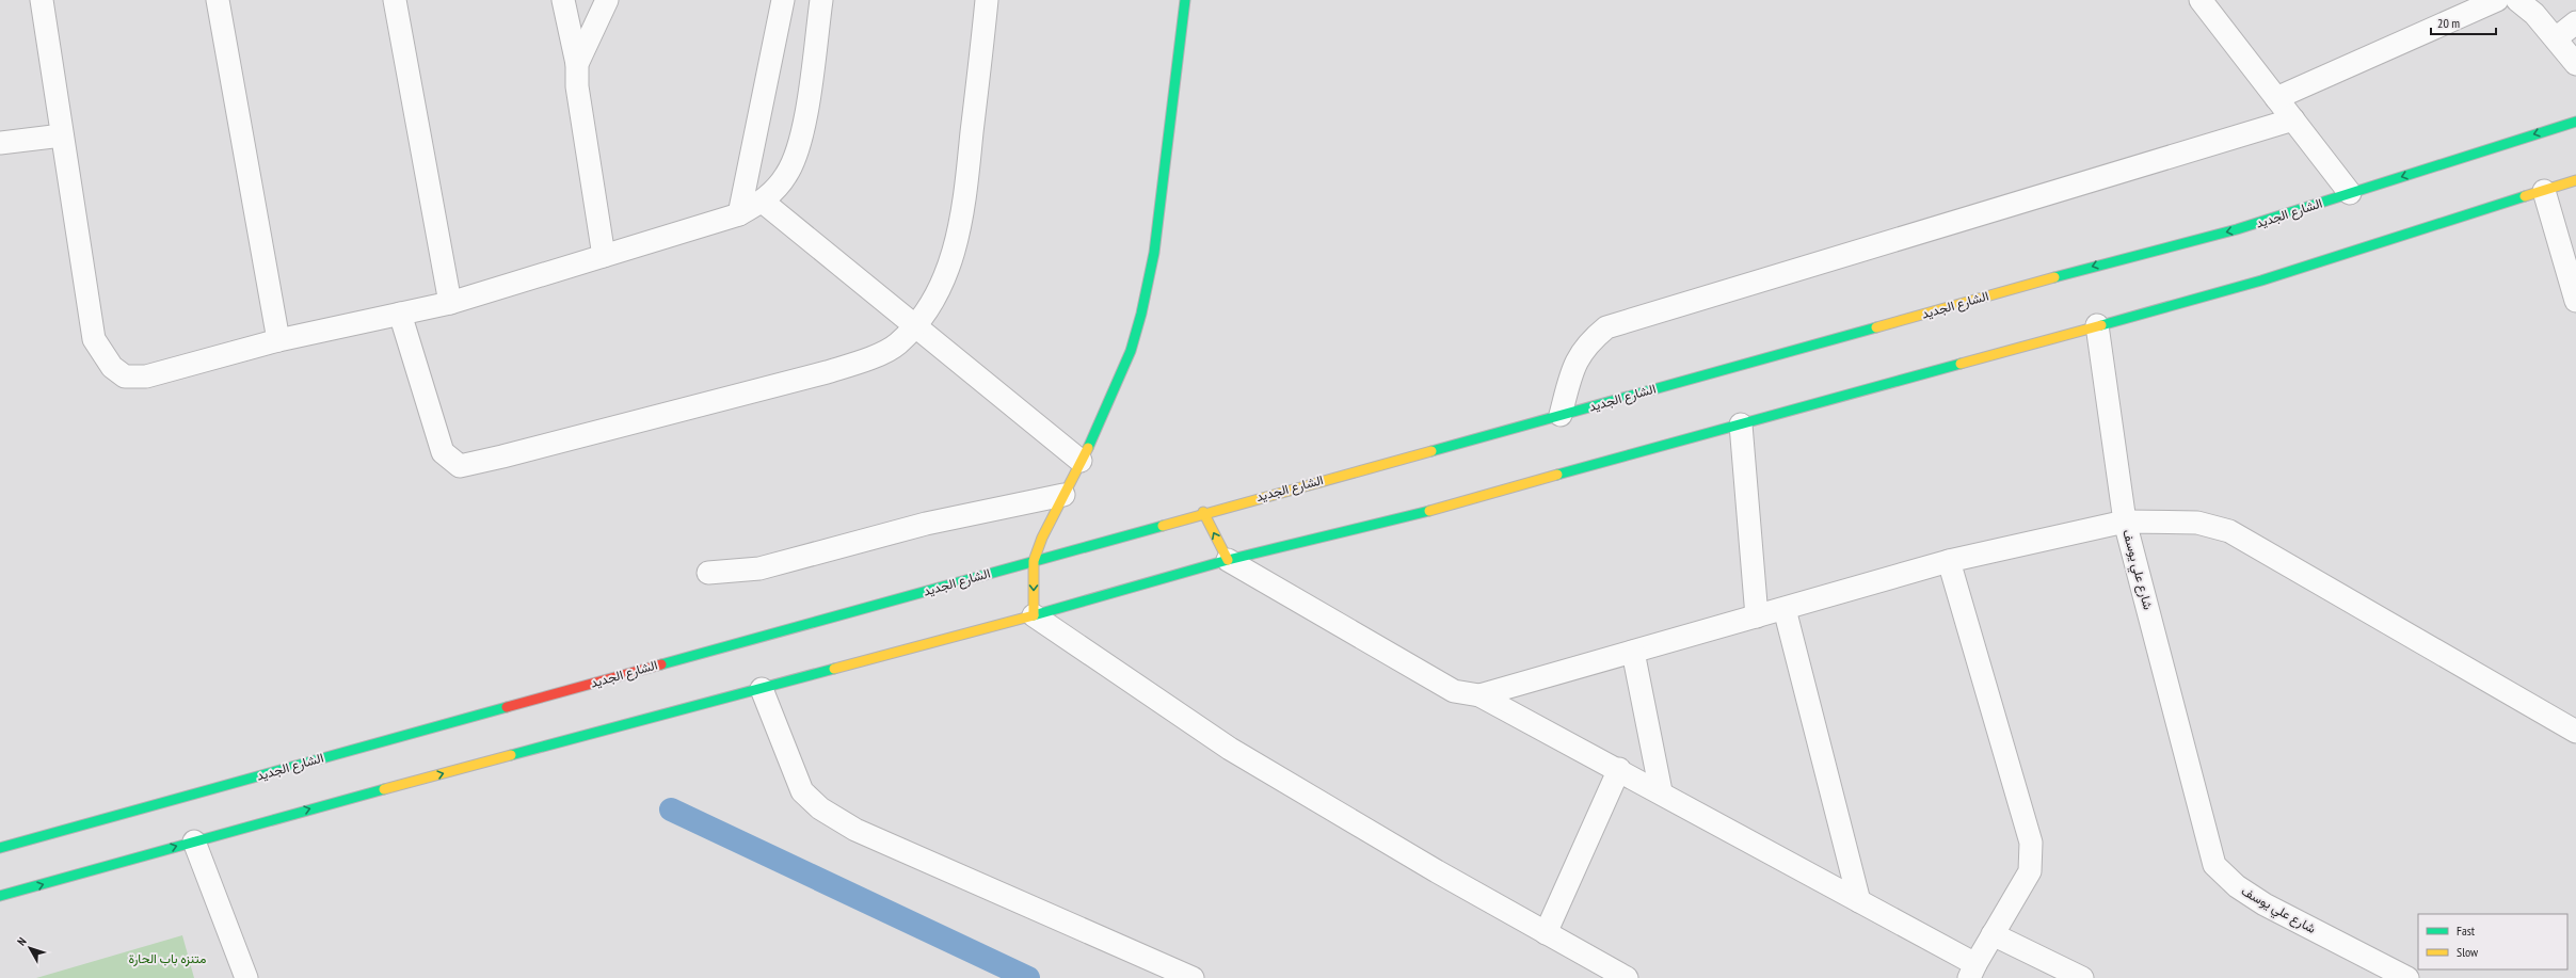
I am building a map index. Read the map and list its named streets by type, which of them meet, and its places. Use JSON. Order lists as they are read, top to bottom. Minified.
{"streets":{"main road":["الشارع الجديد"],"street":["شارع علي يوسف"]},"parks":["متنزه باب الحارة"],"legend":["Fast","Slow"],"scale_bar":"20 m","north":"top left"}
